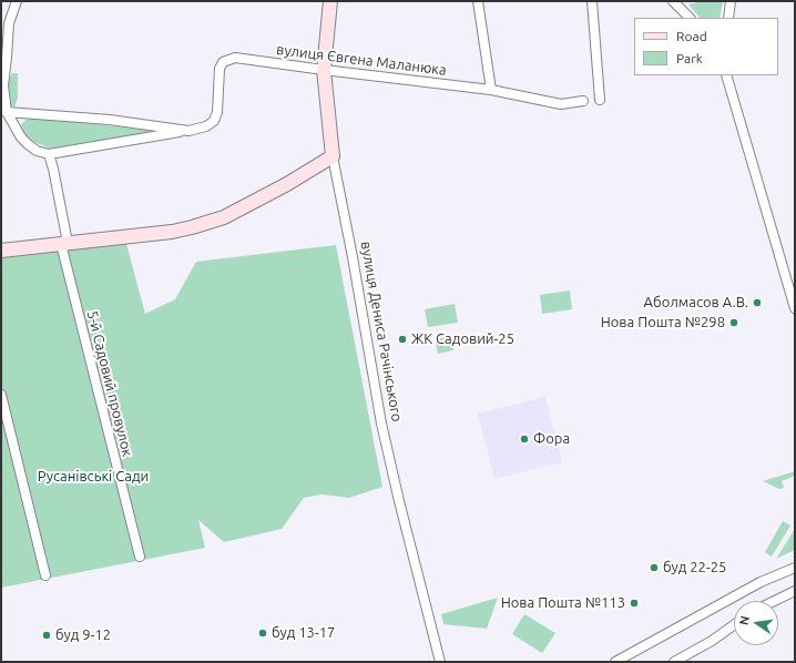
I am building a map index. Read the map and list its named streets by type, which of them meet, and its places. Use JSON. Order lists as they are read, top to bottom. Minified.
{"streets":{"main road":["вулиця Дениса Рачінського"],"street":["вулиця Євгена Маланюка","5-й Садовий провулок"]},"crossings":[["вулиця Євгена Маланюка","вулиця Дениса Рачінського"]],"parks":["Русанівські Сади"],"places":["Аболмасов А.В.","Нова Пошта №298","ЖК Садовий-25","Фора","буд 22-25","Нова Пошта №113","буд 13-17","буд 9-12"],"legend":["Road","Park"],"north":"left"}
